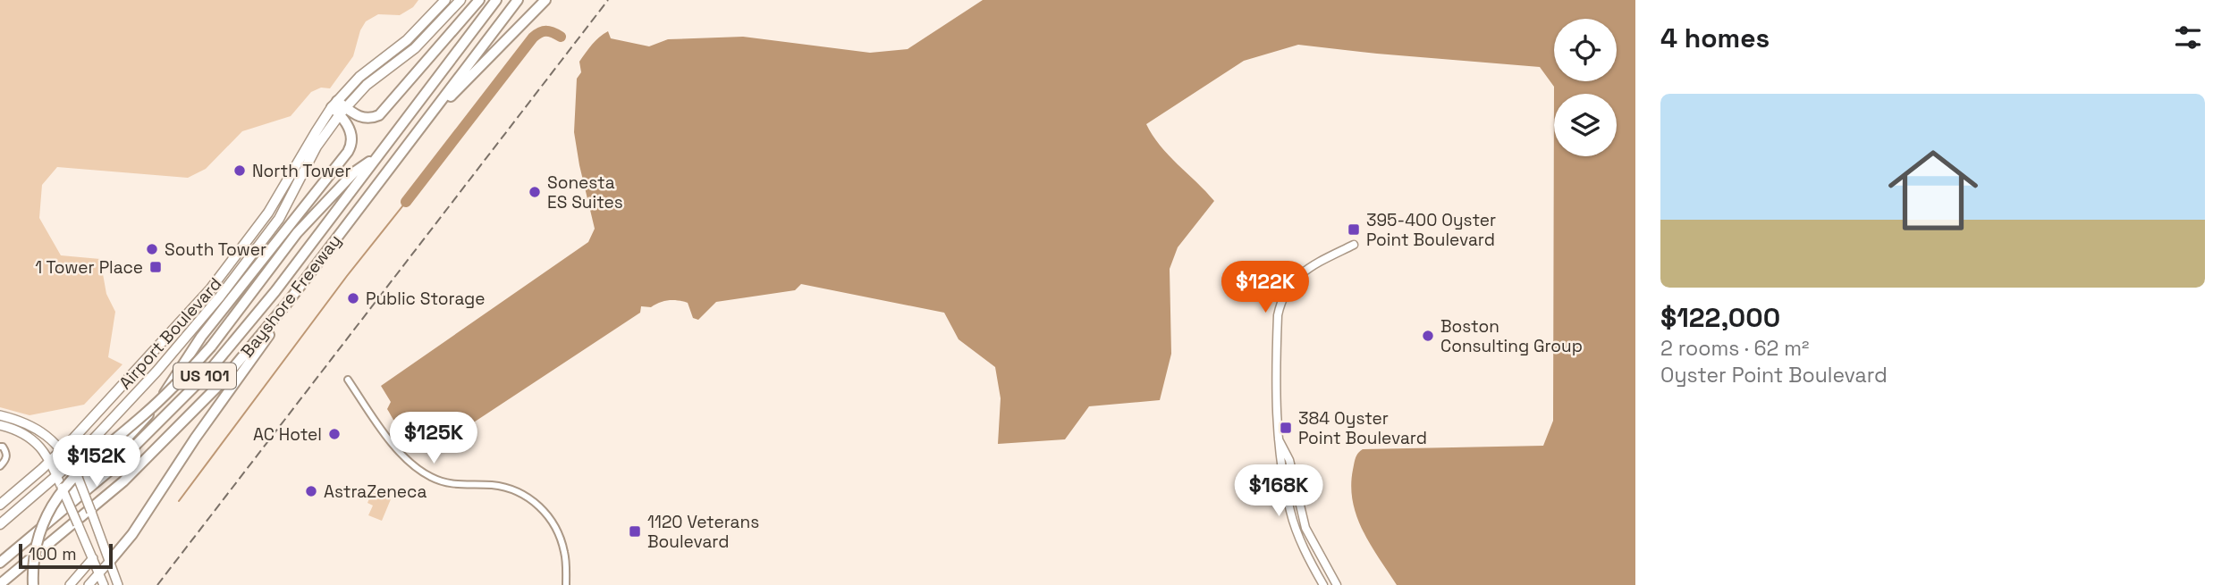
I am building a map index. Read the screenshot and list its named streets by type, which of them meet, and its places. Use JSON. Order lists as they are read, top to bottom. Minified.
{"streets":{"highway":["Bayshore Freeway","US 101"],"main road":["Airport Boulevard"]},"places":{"other":["North Tower","Sonesta ES Suites","South Tower","Public Storage","Boston Consulting Group","AC Hotel","AstraZeneca"],"transit":["395-400 Oyster Point Boulevard","1 Tower Place","384 Oyster Point Boulevard","1120 Veterans Boulevard"]},"scale_bar":"100 m","page":{"heading":"4 homes","list":[{"name":"$122,000","note":"2 rooms · 62 m² · Oyster Point Boulevard"}],"price":["$122K","$125K","$152K","$168K"],"scale":"100 m"}}
